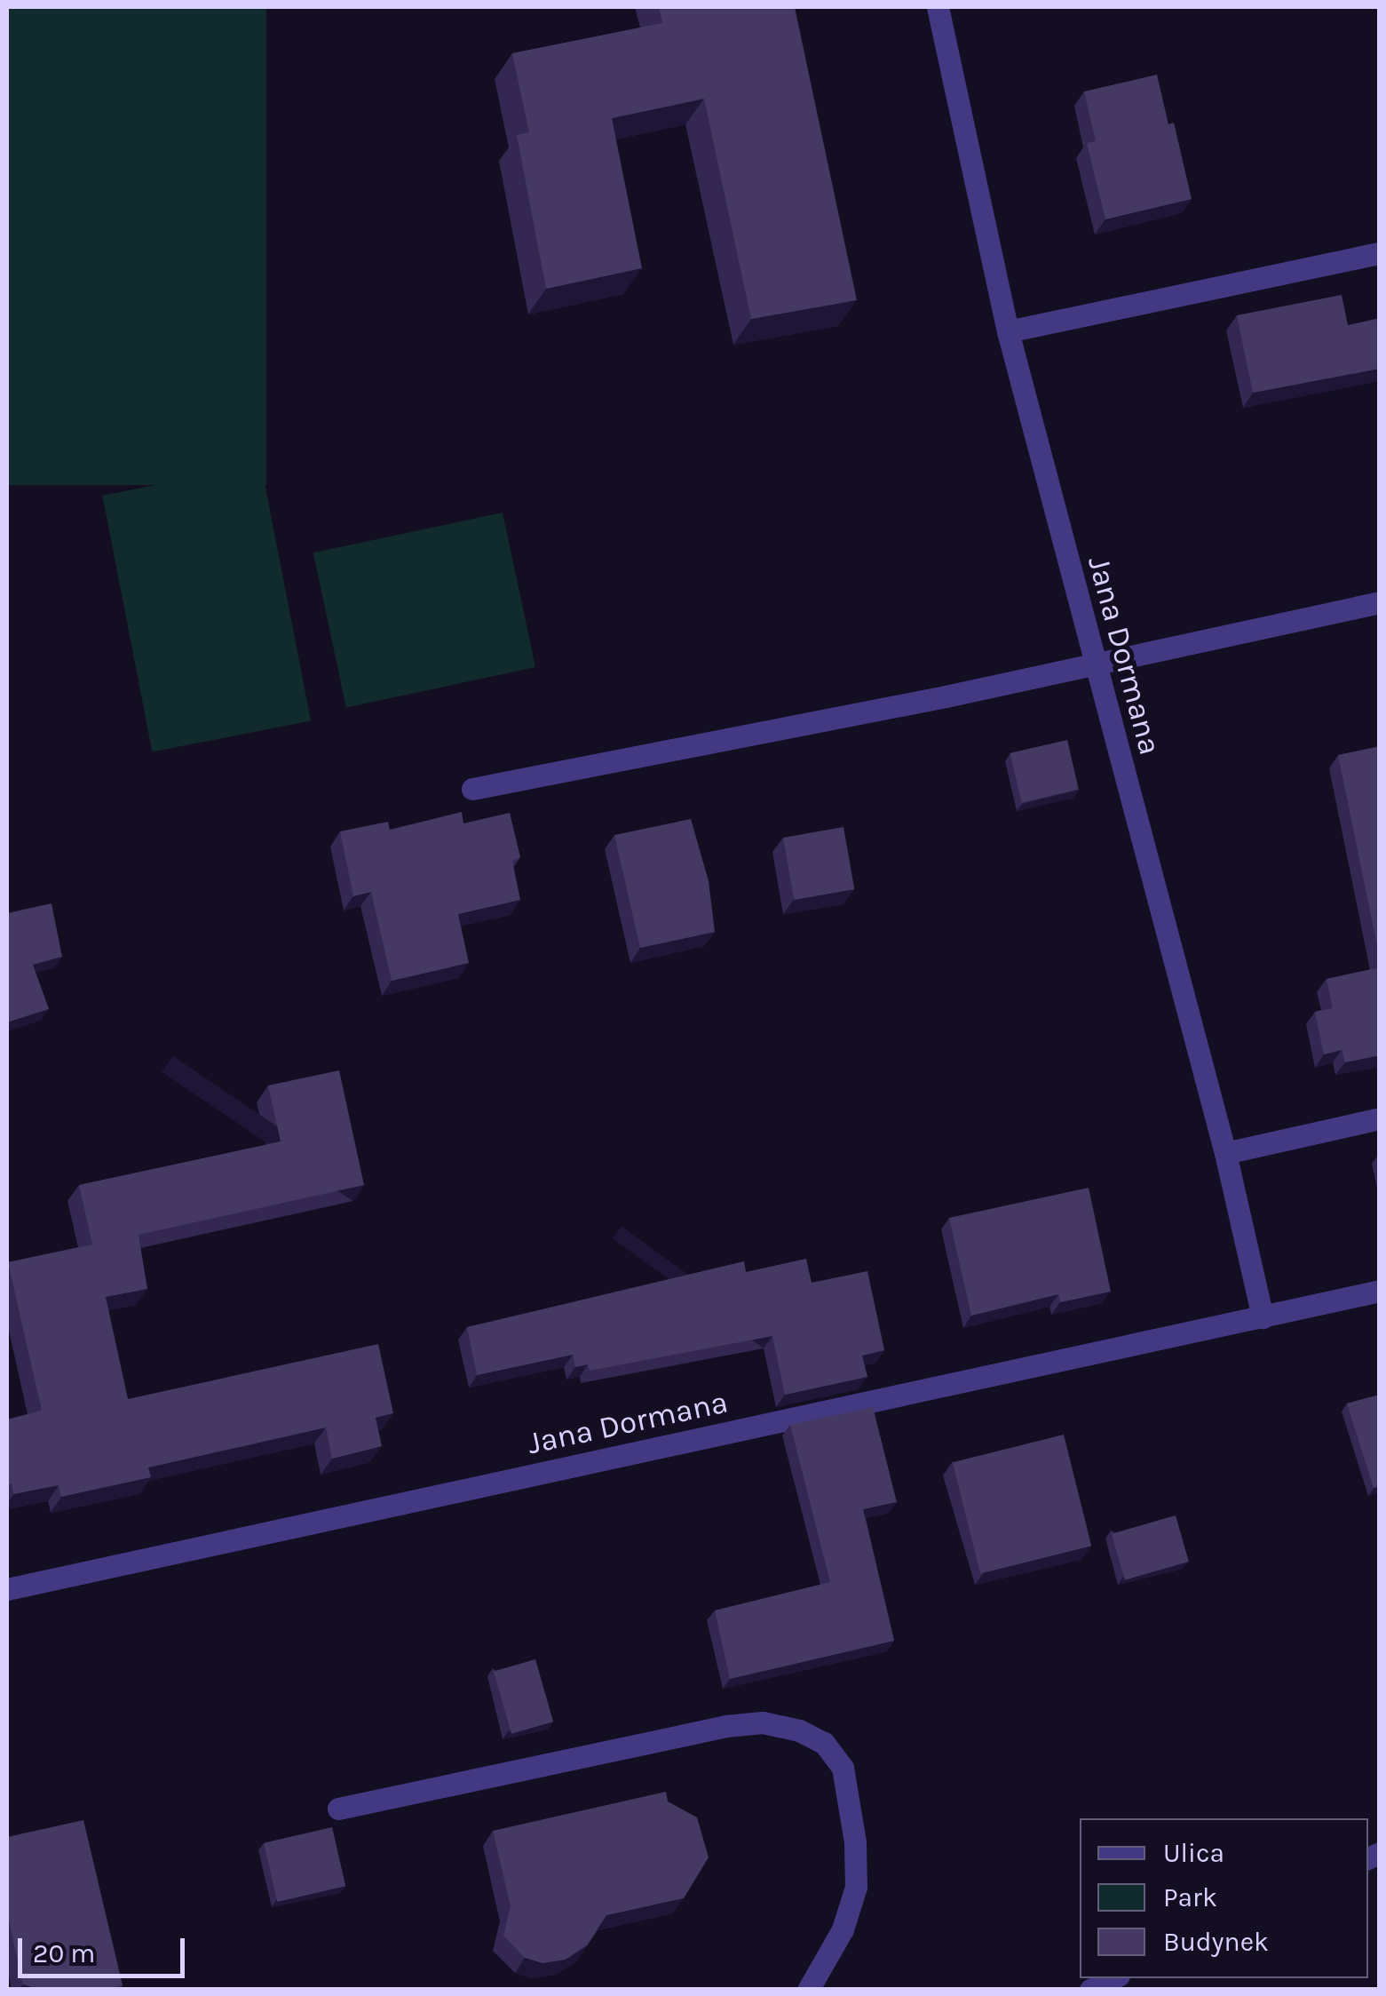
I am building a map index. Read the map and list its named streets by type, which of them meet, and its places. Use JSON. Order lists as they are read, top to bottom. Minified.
{"streets":{"street":["Jana Dormana"]},"legend":["Ulica","Park","Budynek"],"scale_bar":"20 m"}
